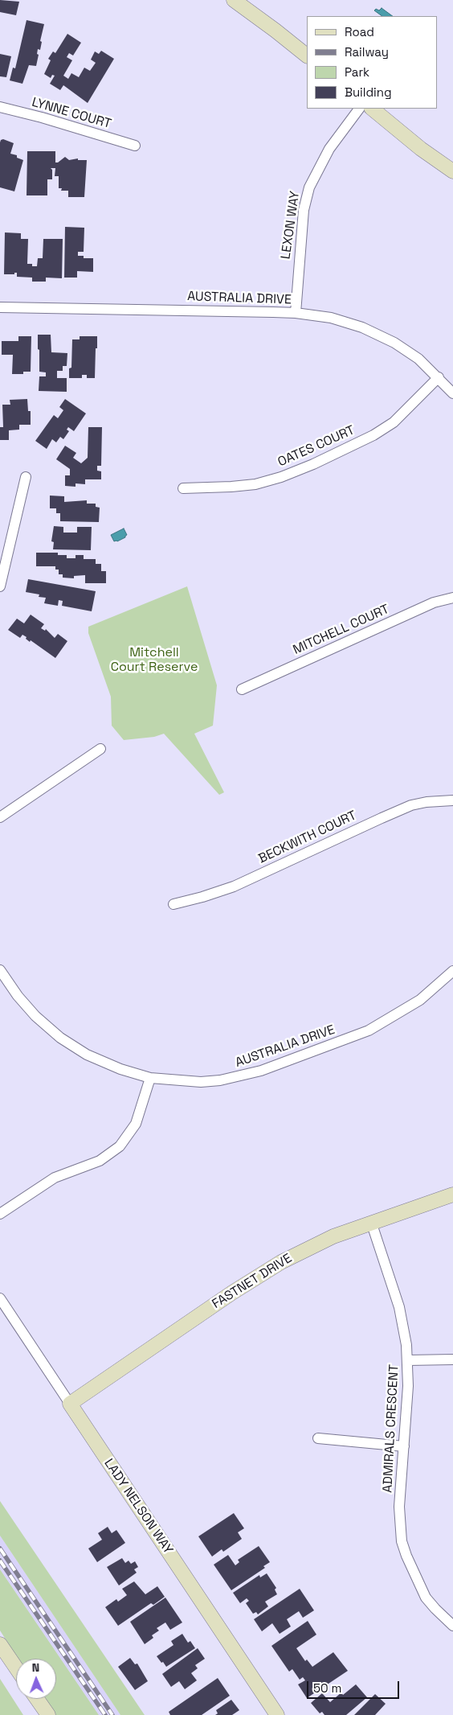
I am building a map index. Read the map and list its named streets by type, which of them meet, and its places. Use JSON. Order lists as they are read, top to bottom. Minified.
{"streets":{"street":["LYNNE COURT","LEXON WAY","AUSTRALIA DRIVE","OATES COURT","MITCHELL COURT","BECKWITH COURT","FASTNET DRIVE","ADMIRALS CRESCENT","LADY NELSON WAY"]},"crossings":[["LEXON WAY","AUSTRALIA DRIVE"],["AUSTRALIA DRIVE","OATES COURT"],["FASTNET DRIVE","ADMIRALS CRESCENT"],["FASTNET DRIVE","LADY NELSON WAY"]],"parks":["Mitchell Court Reserve"],"legend":["Road","Railway","Park","Building"],"scale_bar":"50 m","north":"top"}
